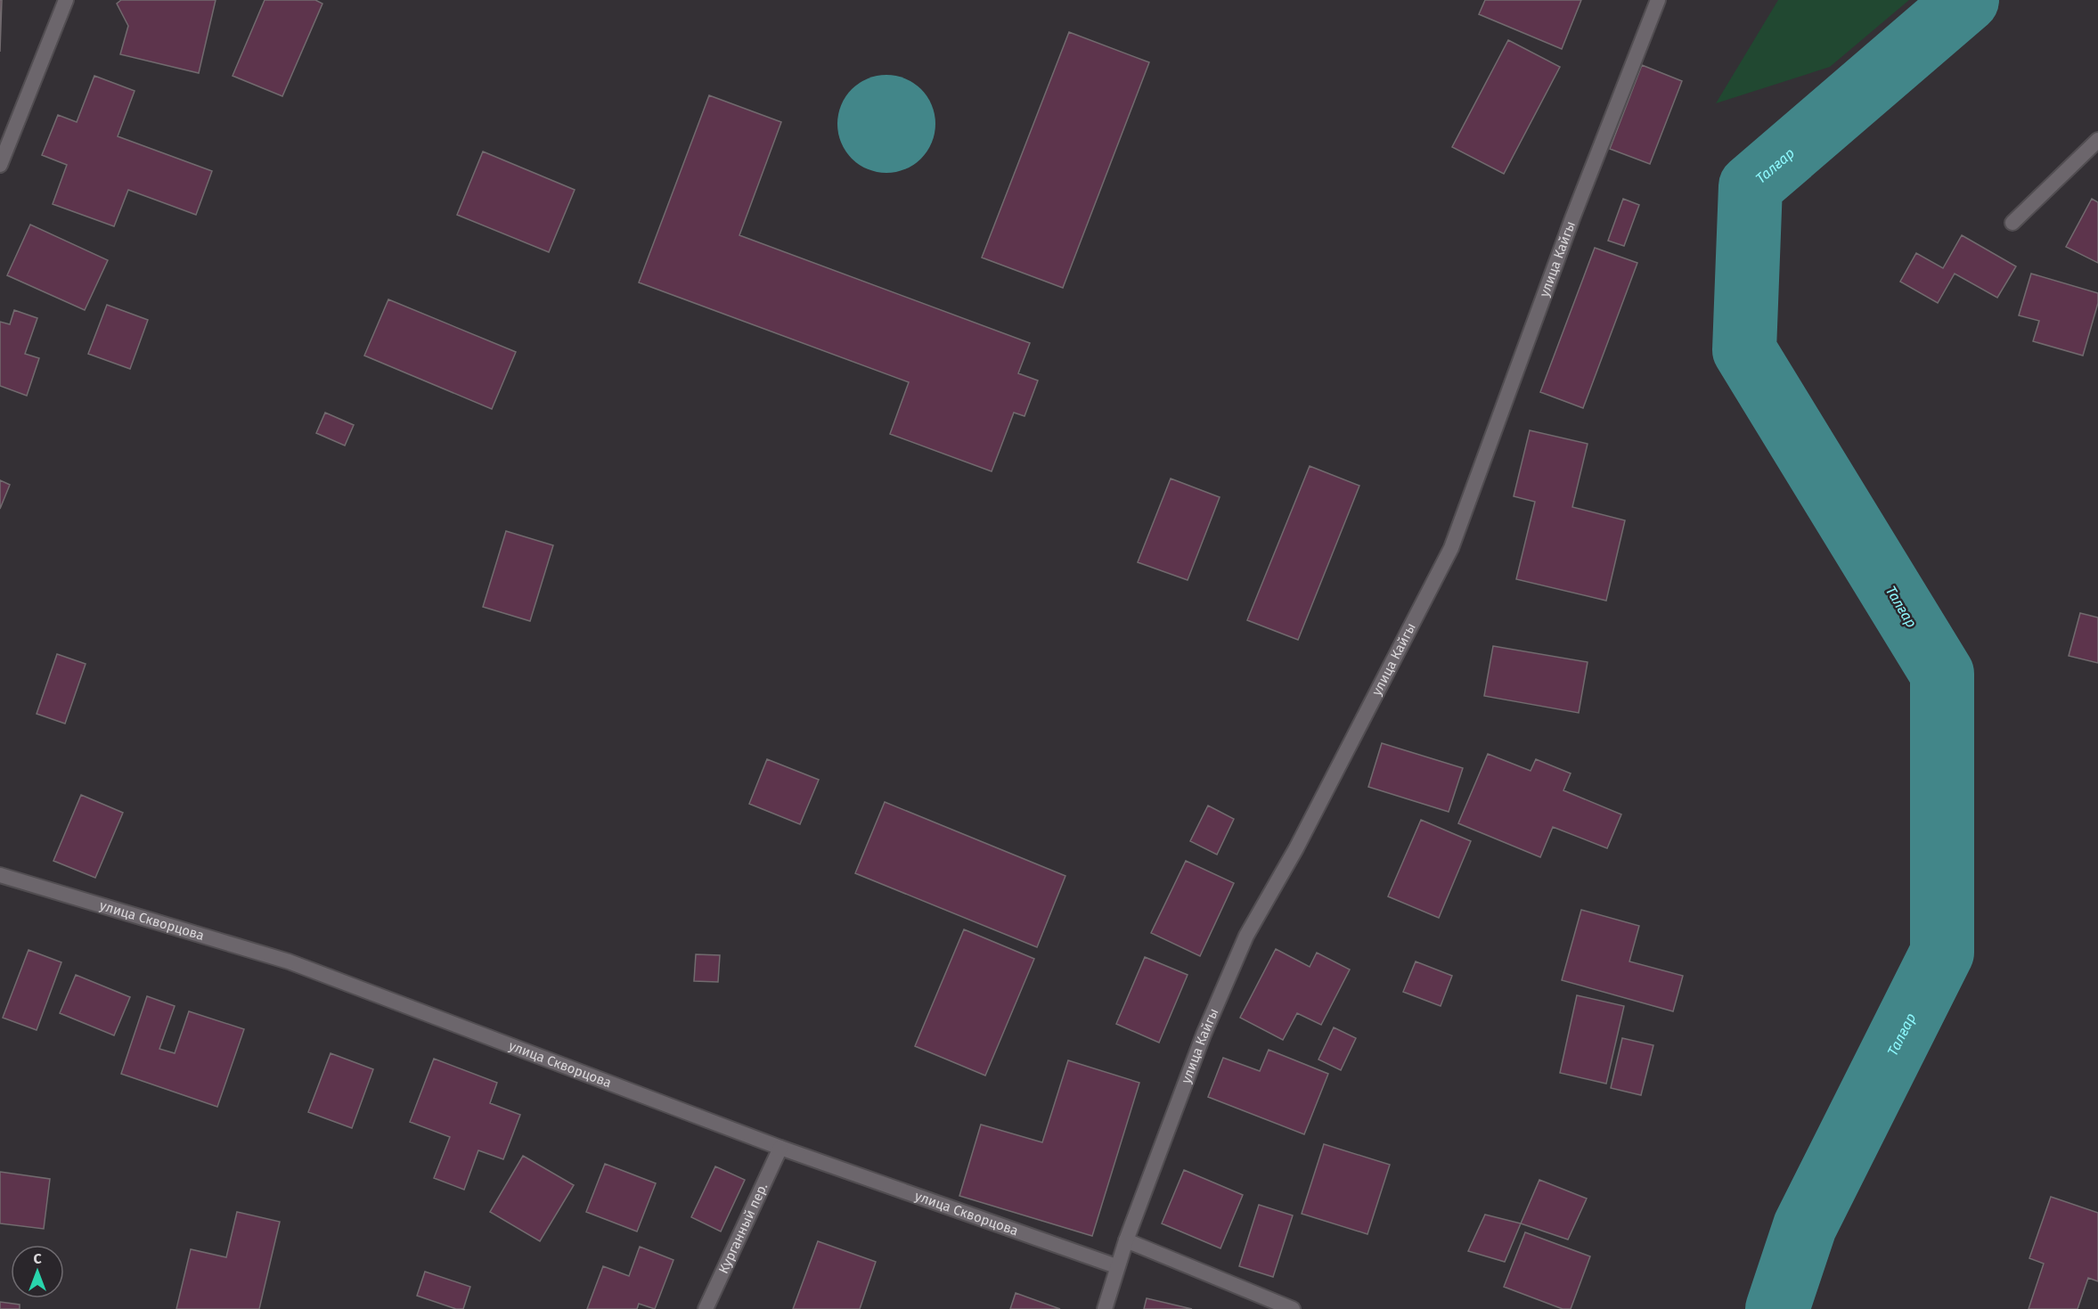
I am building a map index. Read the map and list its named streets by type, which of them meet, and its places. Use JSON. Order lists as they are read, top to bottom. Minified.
{"streets":{"street":["улица Кайгы","улица Скворцова","Курганный пер."]},"crossings":[["улица Кайгы","улица Скворцова"],["улица Скворцова","Курганный пер."]],"water":["Талғар"],"north":"top"}
